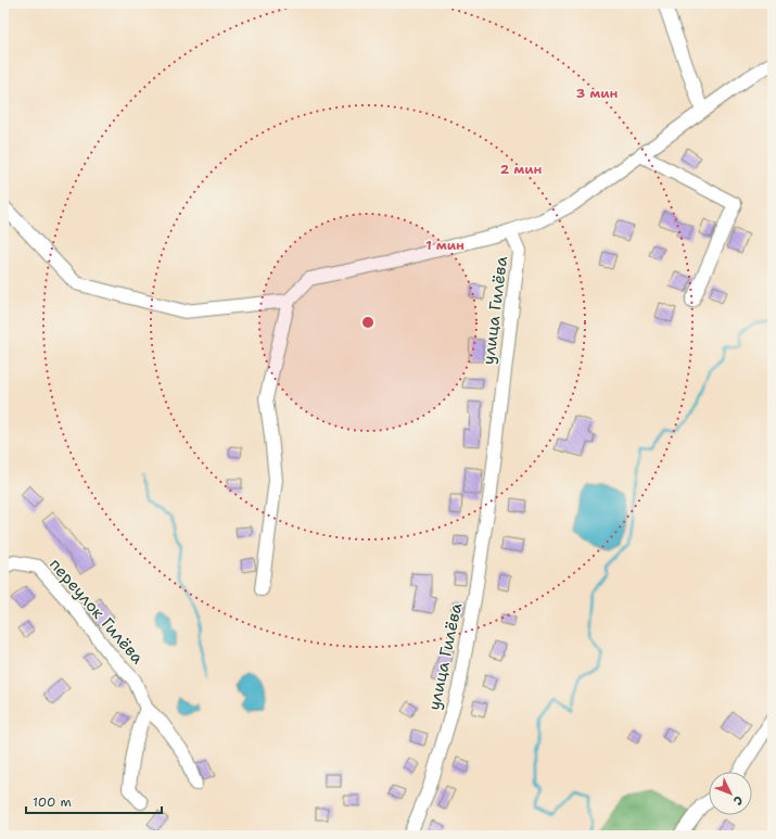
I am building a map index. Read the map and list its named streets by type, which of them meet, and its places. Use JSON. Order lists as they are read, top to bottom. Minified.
{"streets":{"street":["улица Гилёва","переулок Гилёва"]},"scale_bar":"100 m","north":"bottom right","rings":["3 мин","2 мин","1 мин"]}
